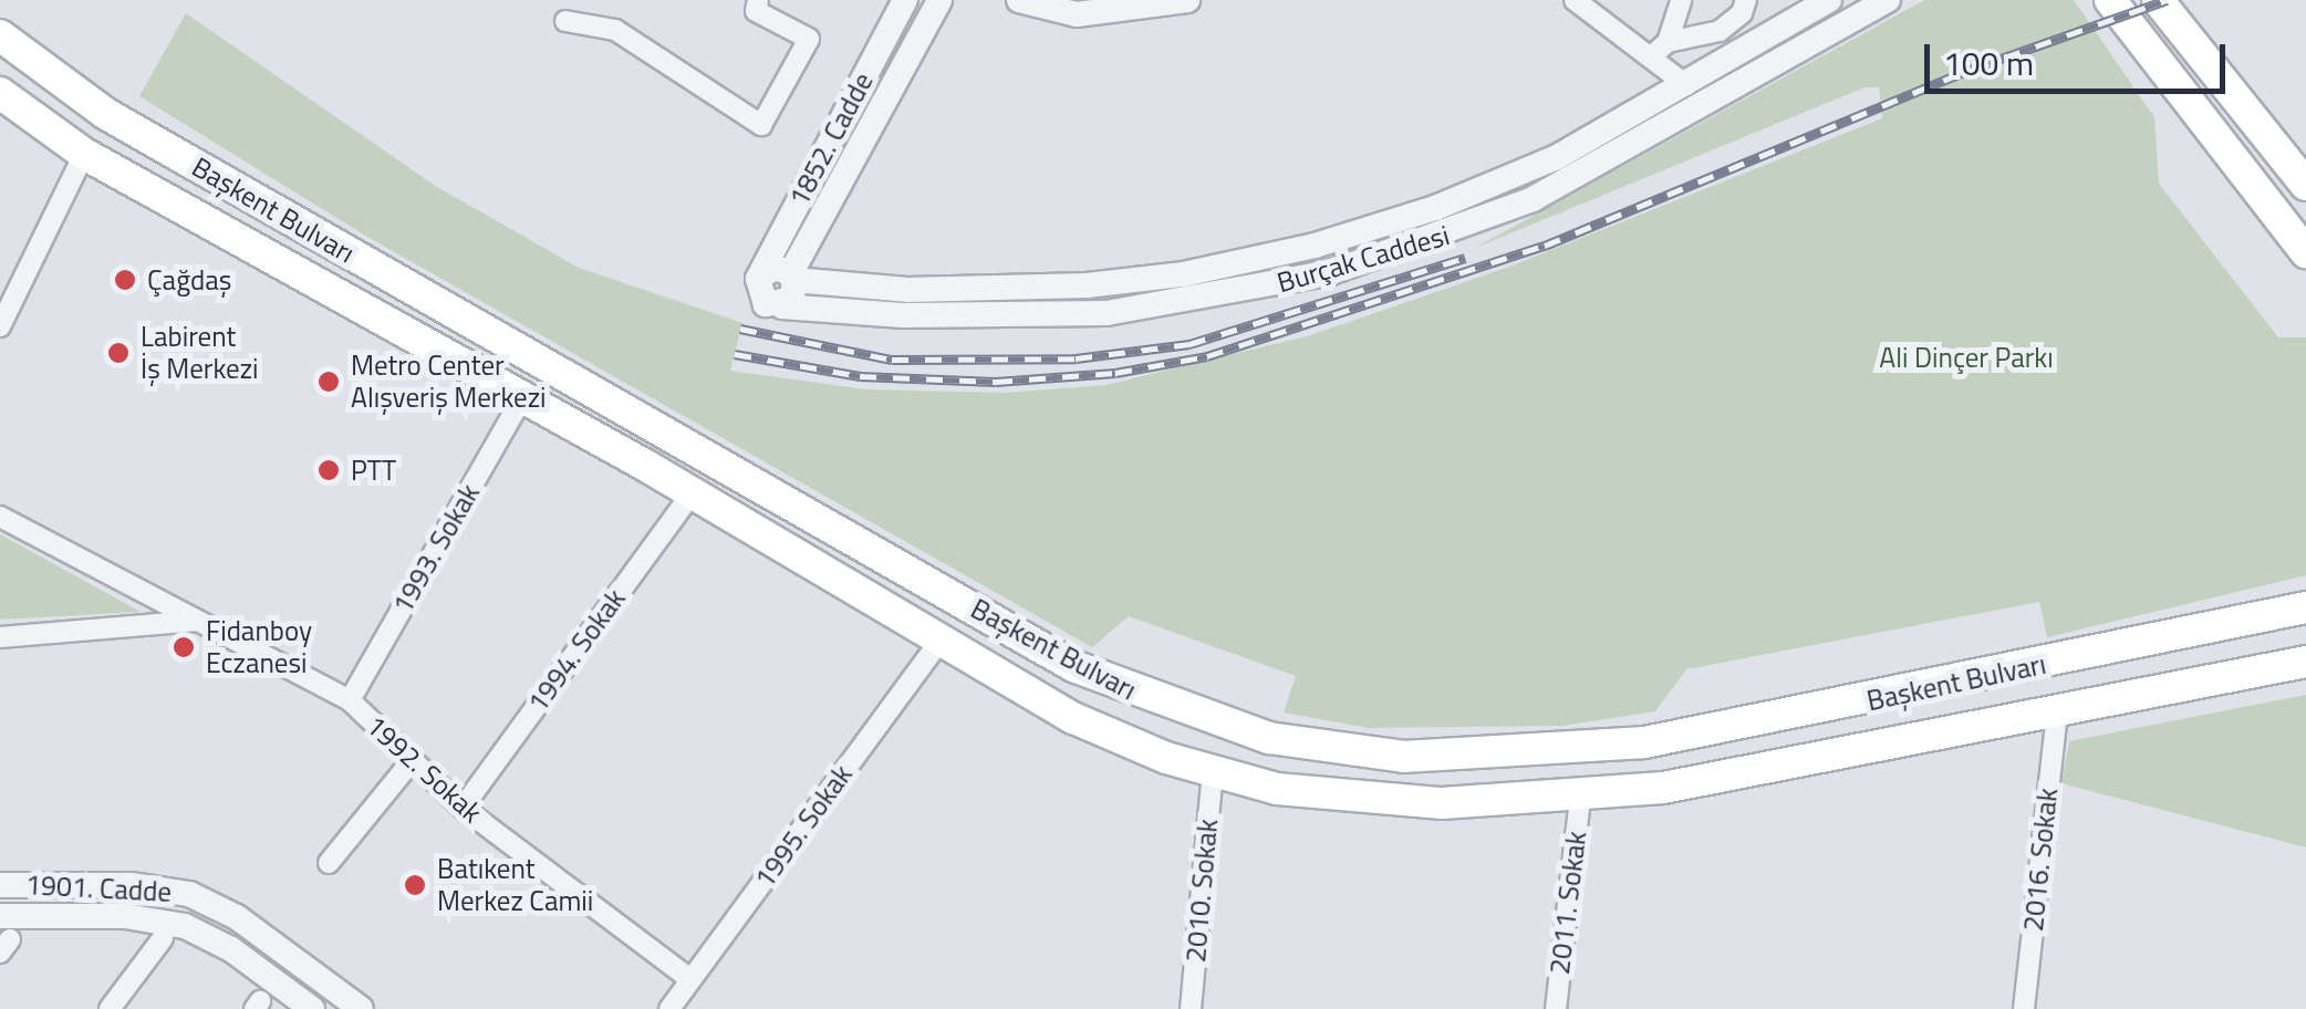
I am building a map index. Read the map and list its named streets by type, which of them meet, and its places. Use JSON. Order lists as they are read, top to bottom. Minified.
{"streets":{"main road":["Başkent Bulvarı"],"street":["1852. Cadde","Burçak Caddesi","1993. Sokak","1994. Sokak","1992. Sokak","1995. Sokak","2016. Sokak","1901. Cadde","2010. Sokak","2011. Sokak"]},"crossings":[["1852. Cadde","Burçak Caddesi"],["Başkent Bulvarı","1993. Sokak"],["Başkent Bulvarı","1994. Sokak"],["Başkent Bulvarı","1995. Sokak"],["Başkent Bulvarı","2016. Sokak"],["Başkent Bulvarı","2010. Sokak"],["Başkent Bulvarı","2011. Sokak"],["1993. Sokak","1992. Sokak"],["1994. Sokak","1992. Sokak"],["1992. Sokak","1995. Sokak"]],"parks":["Ali Dinçer Parkı"],"places":["Çağdaş","Labirent İş Merkezi","Metro Center Alışveriş Merkezi","PTT","Fidanboy Eczanesi","Batıkent Merkez Camii"],"scale_bar":"100 m"}
